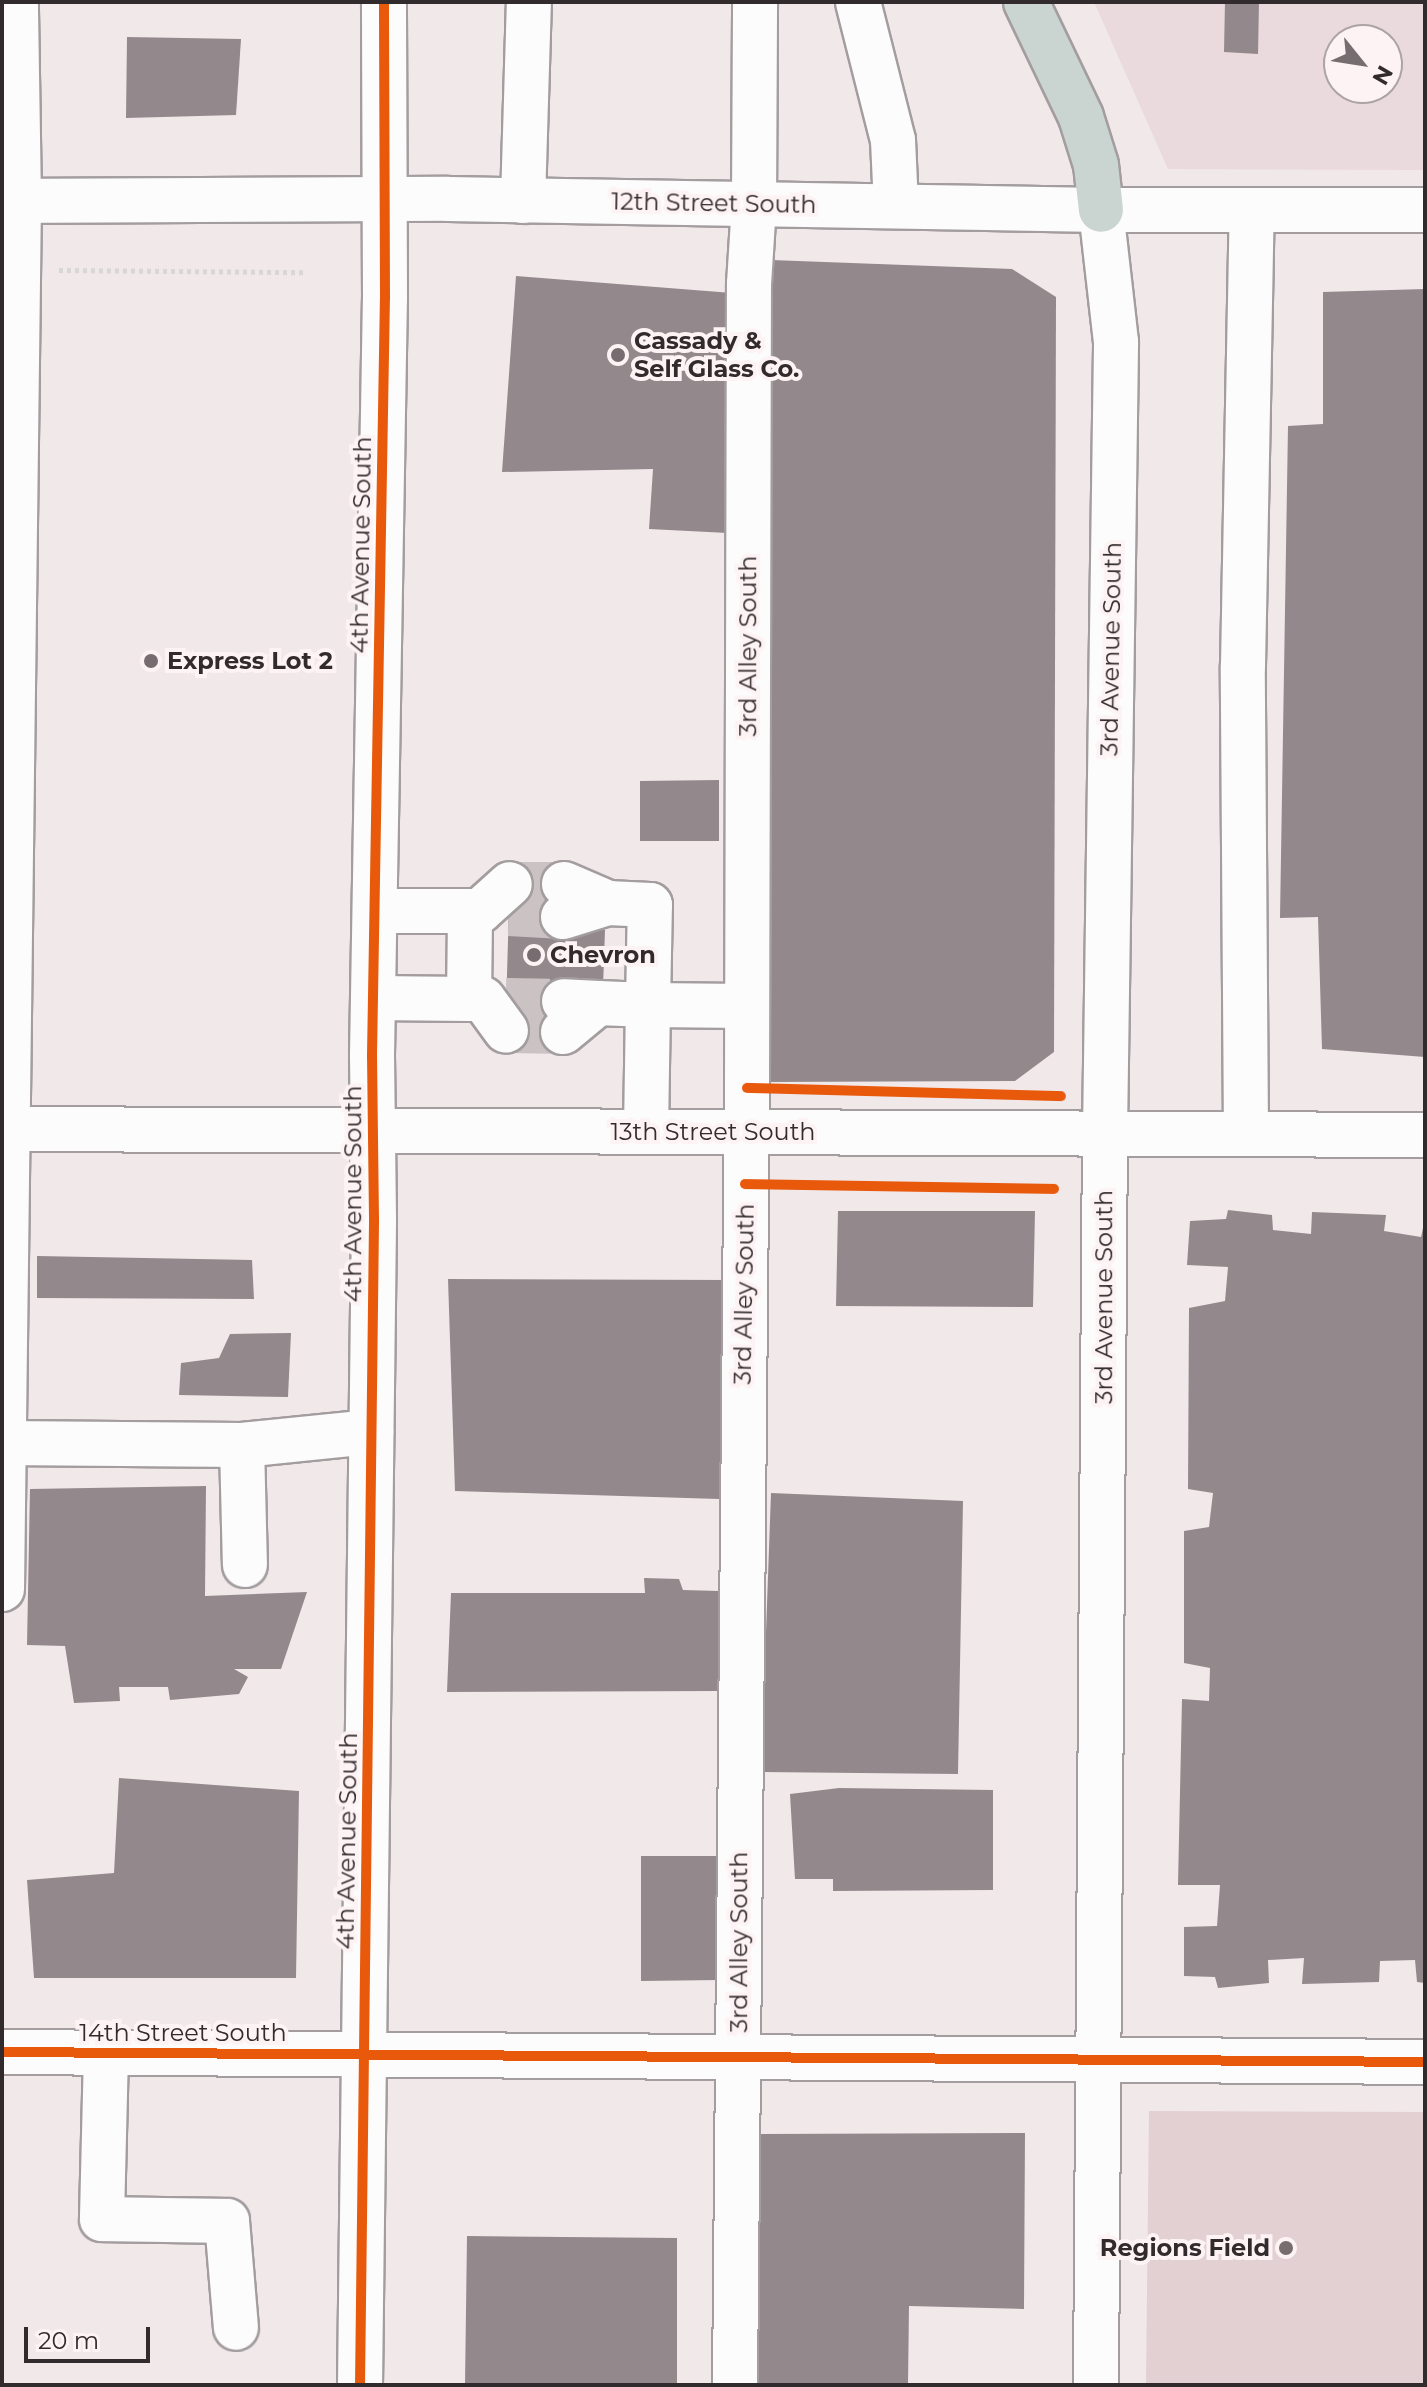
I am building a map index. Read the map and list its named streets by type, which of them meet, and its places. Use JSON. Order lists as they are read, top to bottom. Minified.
{"streets":{"street":["12th Street South","4th Avenue South","3rd Alley South","3rd Avenue South","13th Street South","14th Street South"]},"crossings":[["12th Street South","4th Avenue South"],["12th Street South","3rd Alley South"],["12th Street South","3rd Avenue South"],["4th Avenue South","13th Street South"],["4th Avenue South","14th Street South"],["3rd Alley South","13th Street South"],["3rd Alley South","14th Street South"],["3rd Avenue South","13th Street South"],["3rd Avenue South","14th Street South"]],"places":["Cassady & Self Glass Co.","Express Lot 2","Chevron","Regions Field"],"scale_bar":"20 m","north":"bottom right"}
